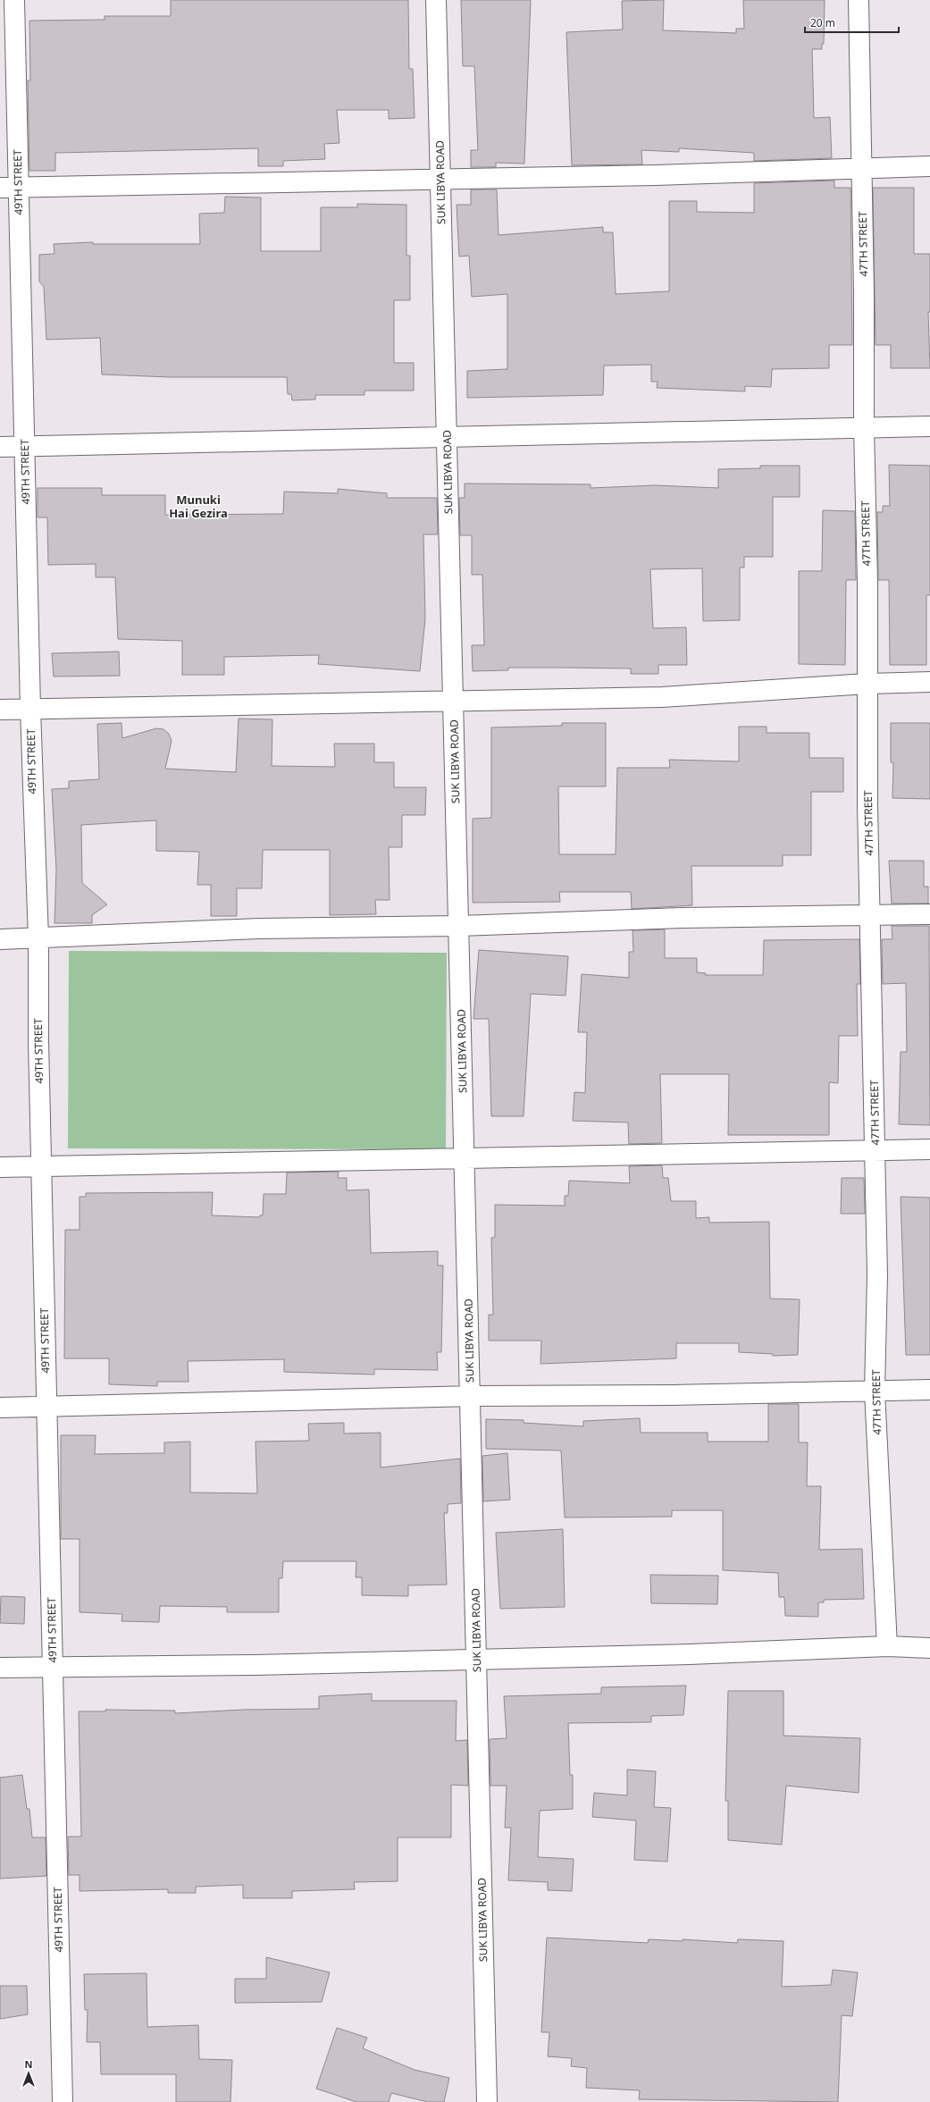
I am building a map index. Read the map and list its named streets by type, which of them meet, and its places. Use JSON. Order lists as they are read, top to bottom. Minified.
{"streets":{"street":["49TH STREET","SUK LIBYA ROAD","47TH STREET"]},"districts":["Munuki Hai Gezira"],"scale_bar":"20 m","north":"top"}
